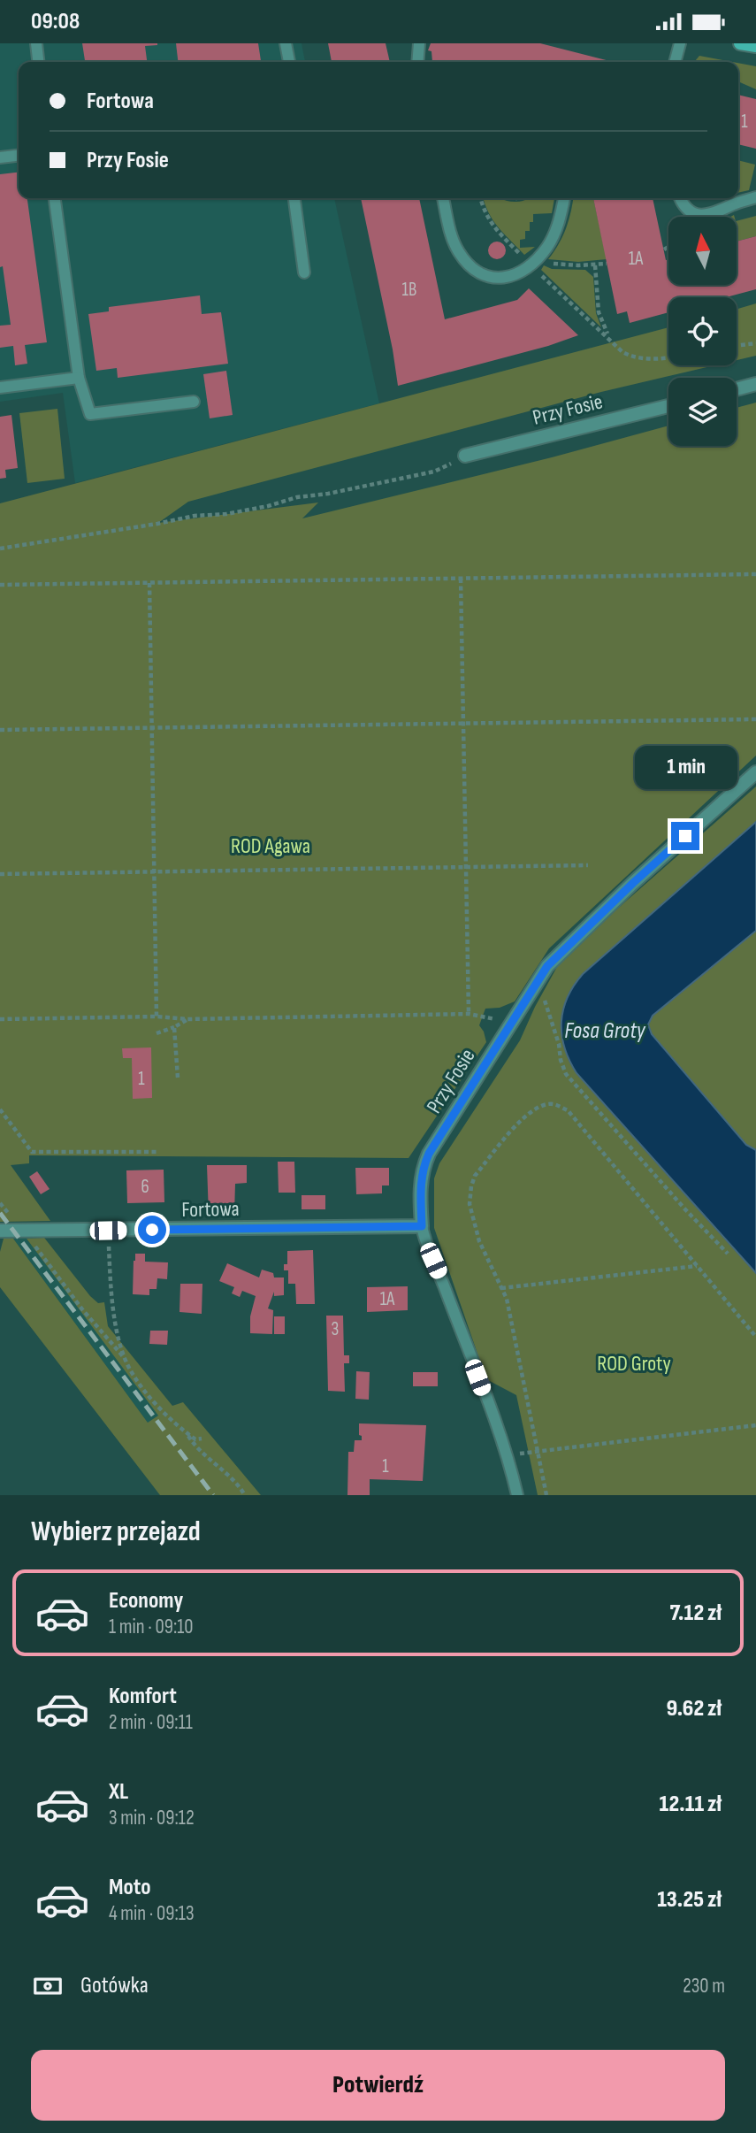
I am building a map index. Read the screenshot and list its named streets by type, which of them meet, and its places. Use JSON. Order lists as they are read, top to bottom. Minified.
{"streets":{"street":["Przy Fosie","Fortowa"]},"crossings":[["Przy Fosie","Fortowa"]],"water":["Fosa Groty"],"parks":["ROD Agawa","ROD Groty"],"house_numbers":["1","1A","1B","1","6","1A","3","1"],"north":"top","page":{"status":"09:08","banner":["Fortowa","Przy Fosie"],"bubble":"1 min","heading":"Wybierz przejazd","list":[{"name":"Economy","note":"1 min · 09:10","value":"7.12 zł"},{"name":"Komfort","note":"2 min · 09:11","value":"9.62 zł"},{"name":"XL","note":"3 min · 09:12","value":"12.11 zł"},{"name":"Moto","note":"4 min · 09:13","value":"13.25 zł"}],"pay":["Gotówka","230 m"],"buttons":"Potwierdź"}}
